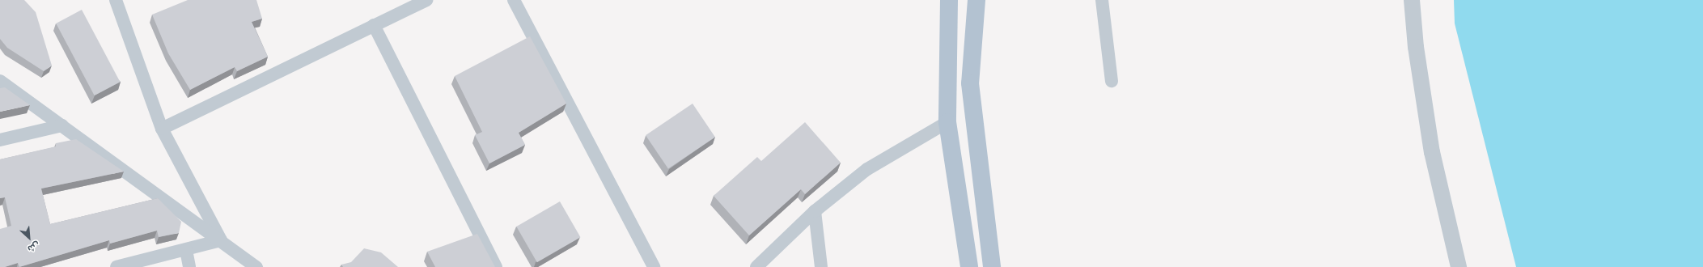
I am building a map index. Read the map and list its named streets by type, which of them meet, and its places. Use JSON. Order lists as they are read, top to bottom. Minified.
{"north":"bottom right"}
